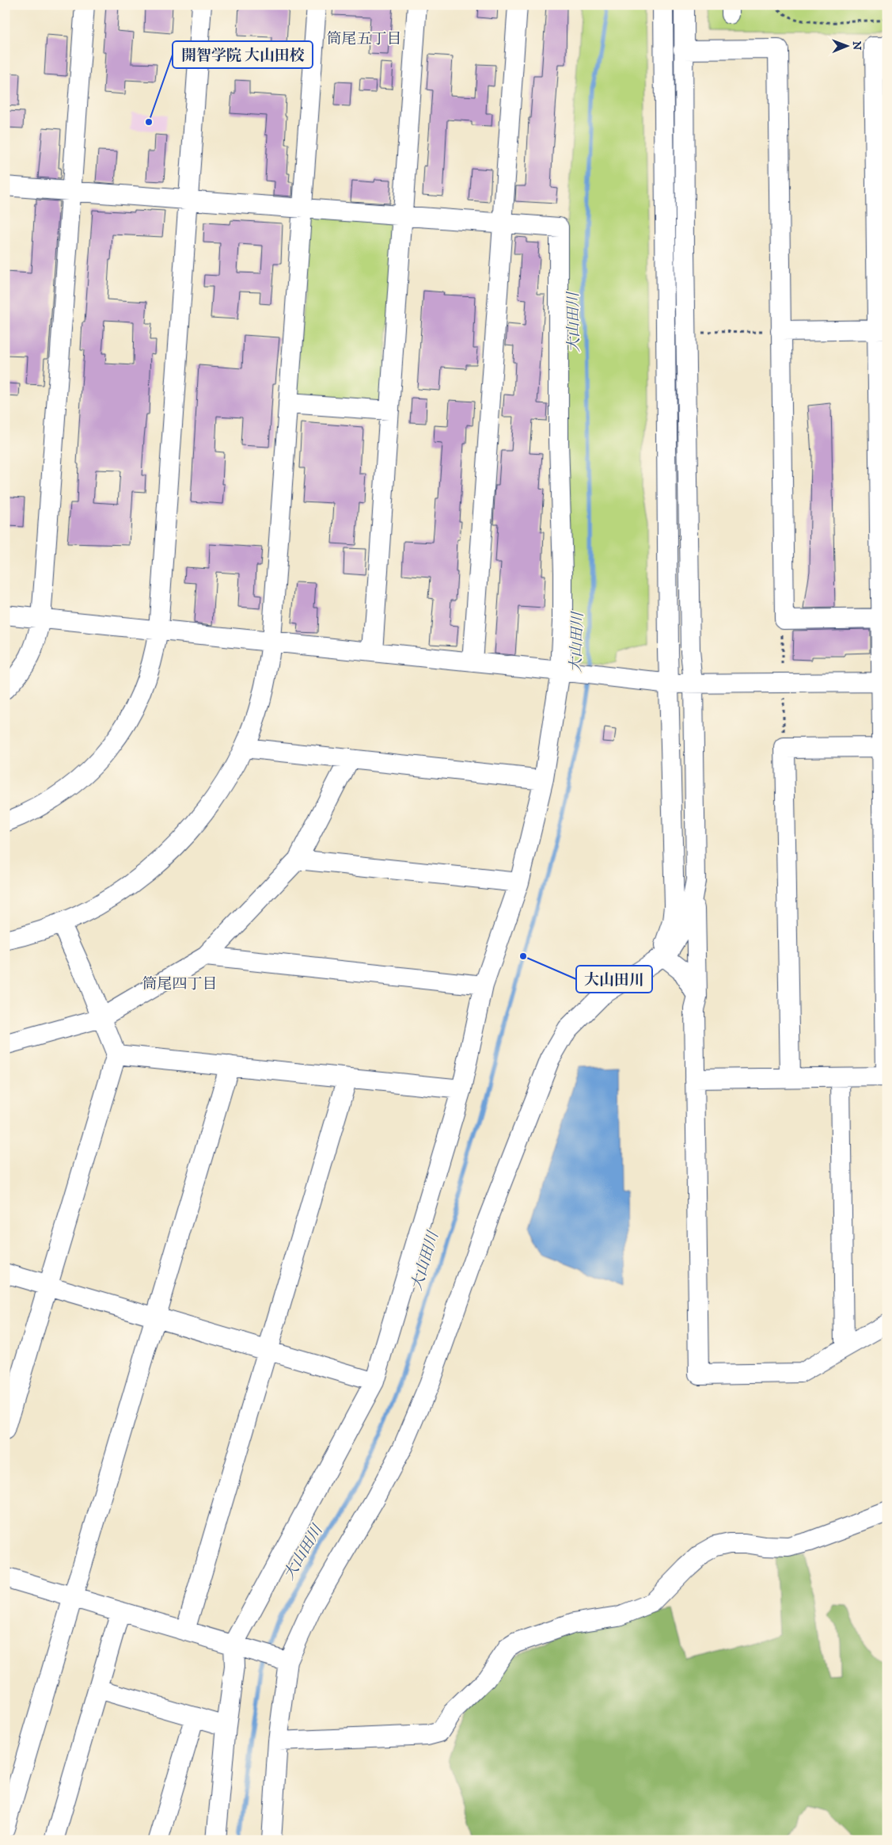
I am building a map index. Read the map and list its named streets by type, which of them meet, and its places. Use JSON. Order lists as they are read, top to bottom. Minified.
{"districts":["筒尾五丁目","筒尾四丁目"],"water":["大山田川"],"places":["開智学院 大山田校","大山田川"],"north":"right"}
